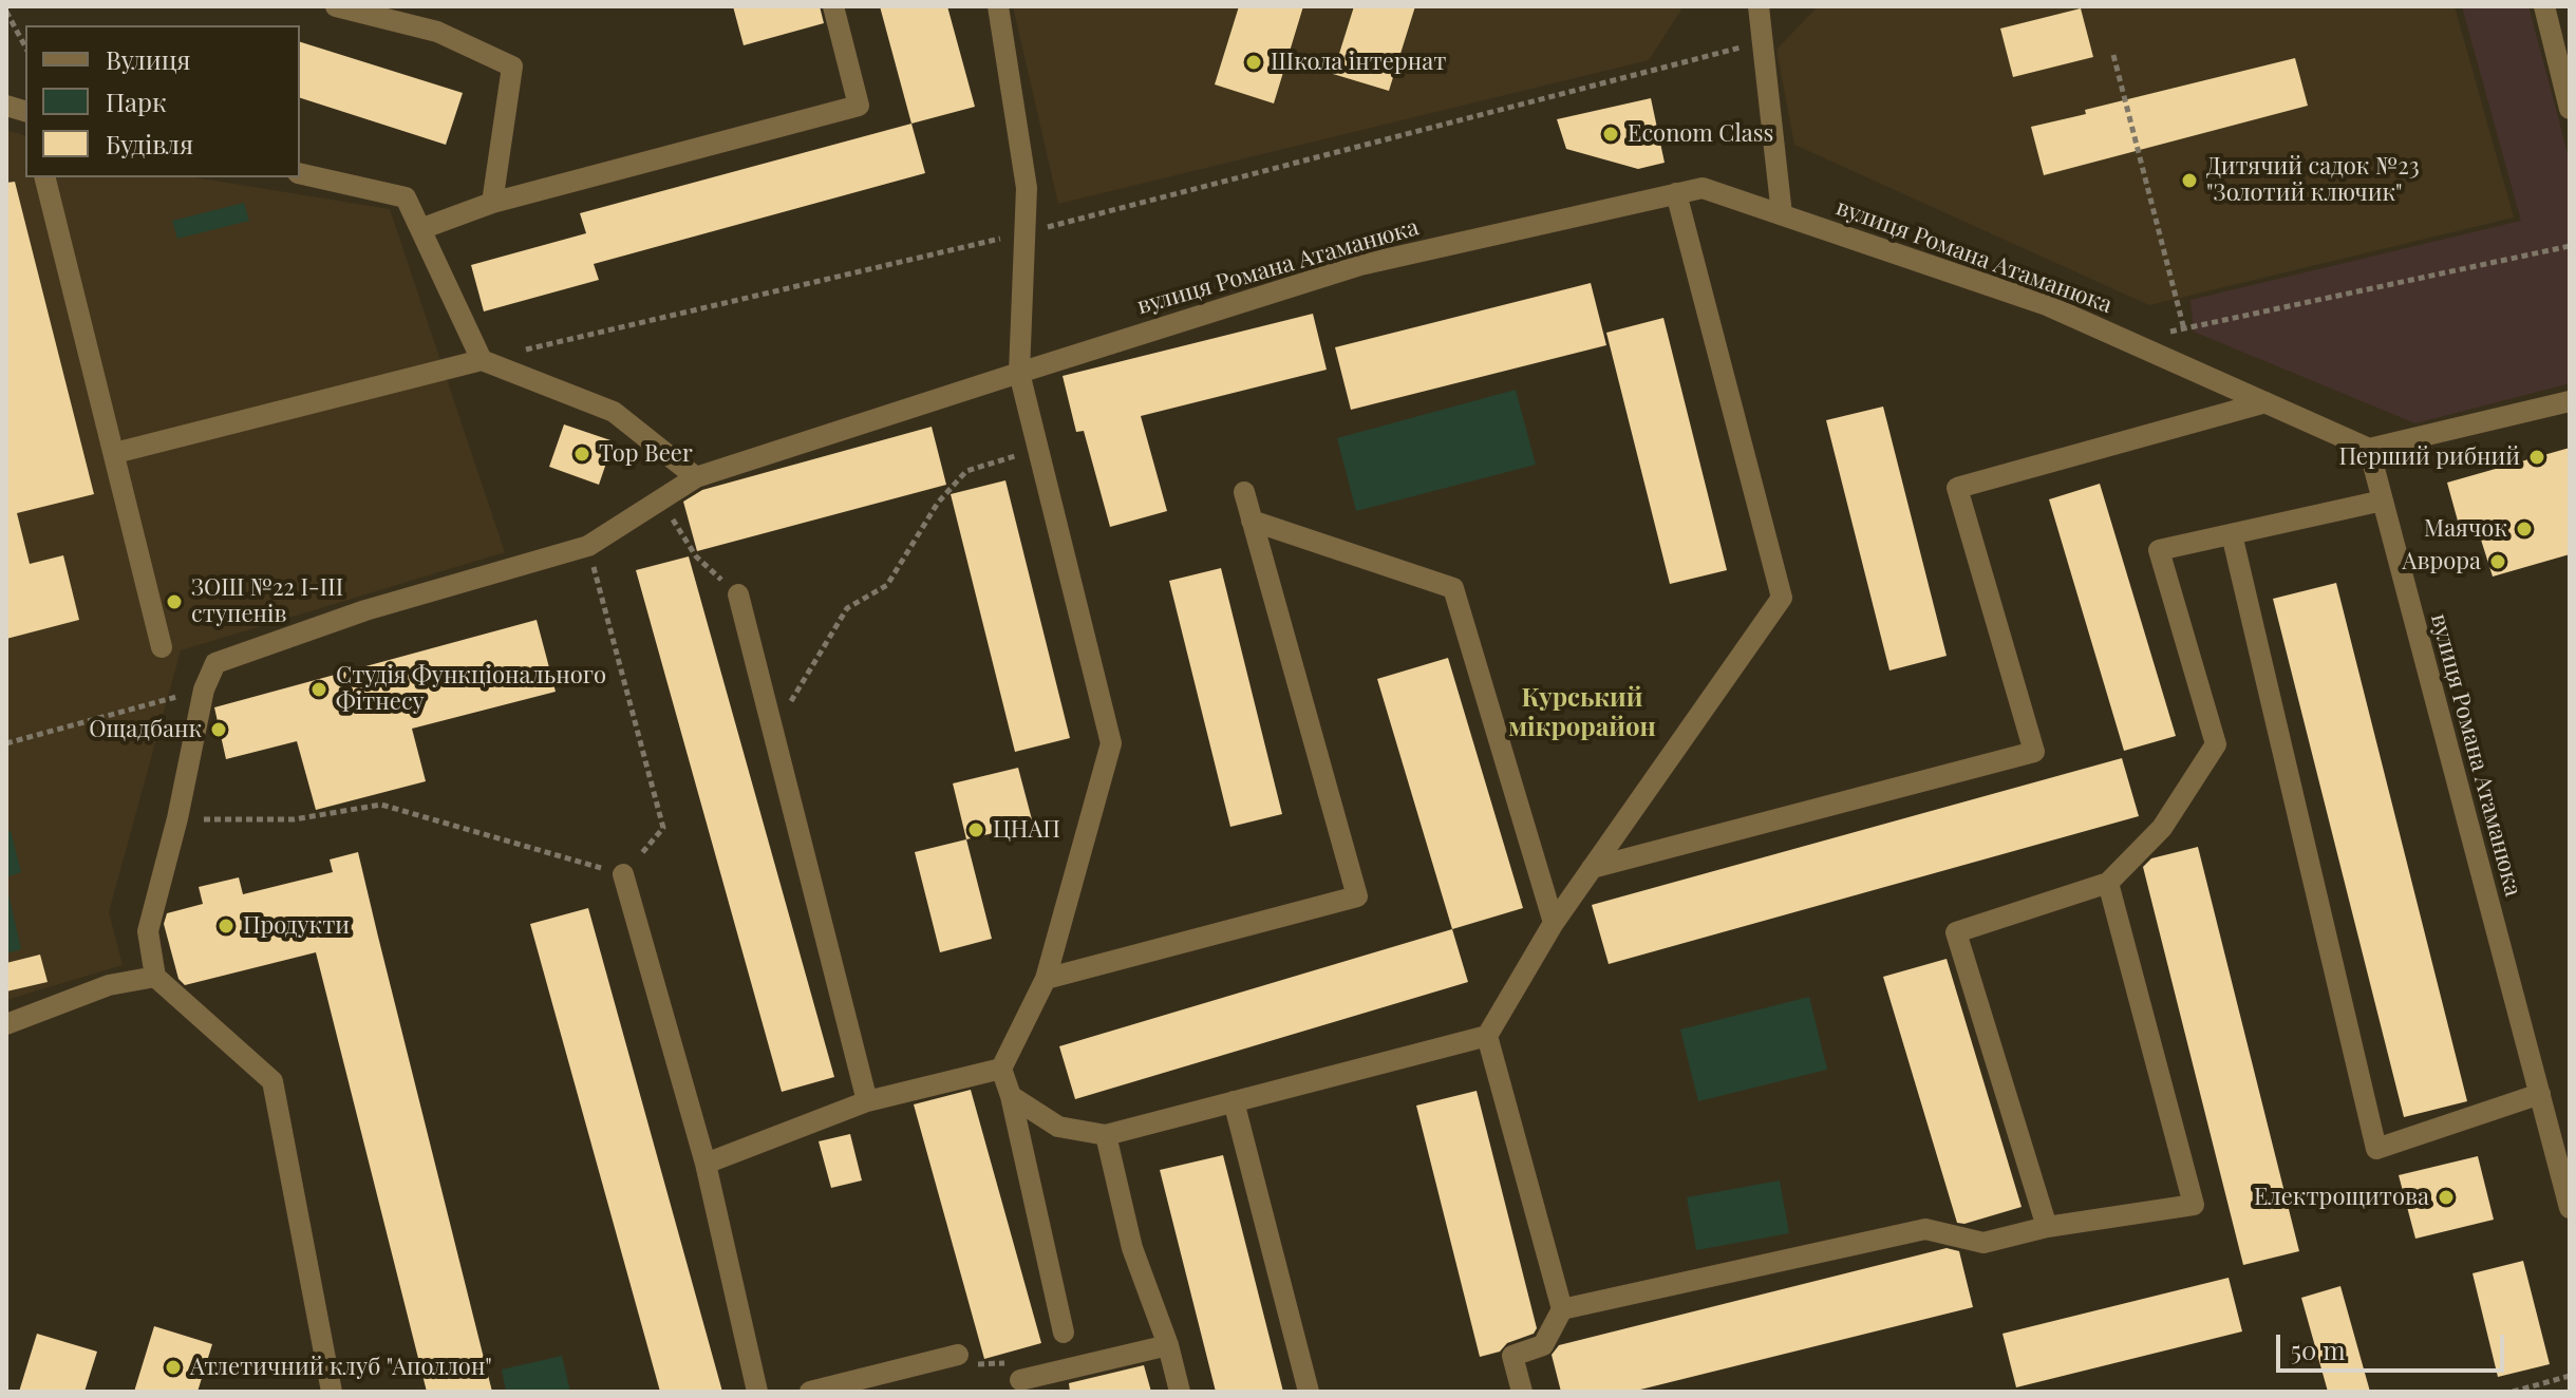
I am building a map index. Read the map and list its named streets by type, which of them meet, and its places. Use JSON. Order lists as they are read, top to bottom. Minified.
{"streets":{"street":["вулиця Романа Атаманюка"]},"districts":["Курський мікрорайон"],"places":["Школа інтернат","Econom Class","Дитячий садок №23 \"Золотий ключик\"","Top Beer","Перший рибний","Маячок","Аврора","ЗОШ №22 І-ІІІ ступенів","Студія Функціонального Фітнесу","Ощадбанк","ЦНАП","Продукти","Електрощитова","Атлетичний клуб \"Аполлон\""],"legend":["Вулиця","Парк","Будівля"],"scale_bar":"50 m"}
